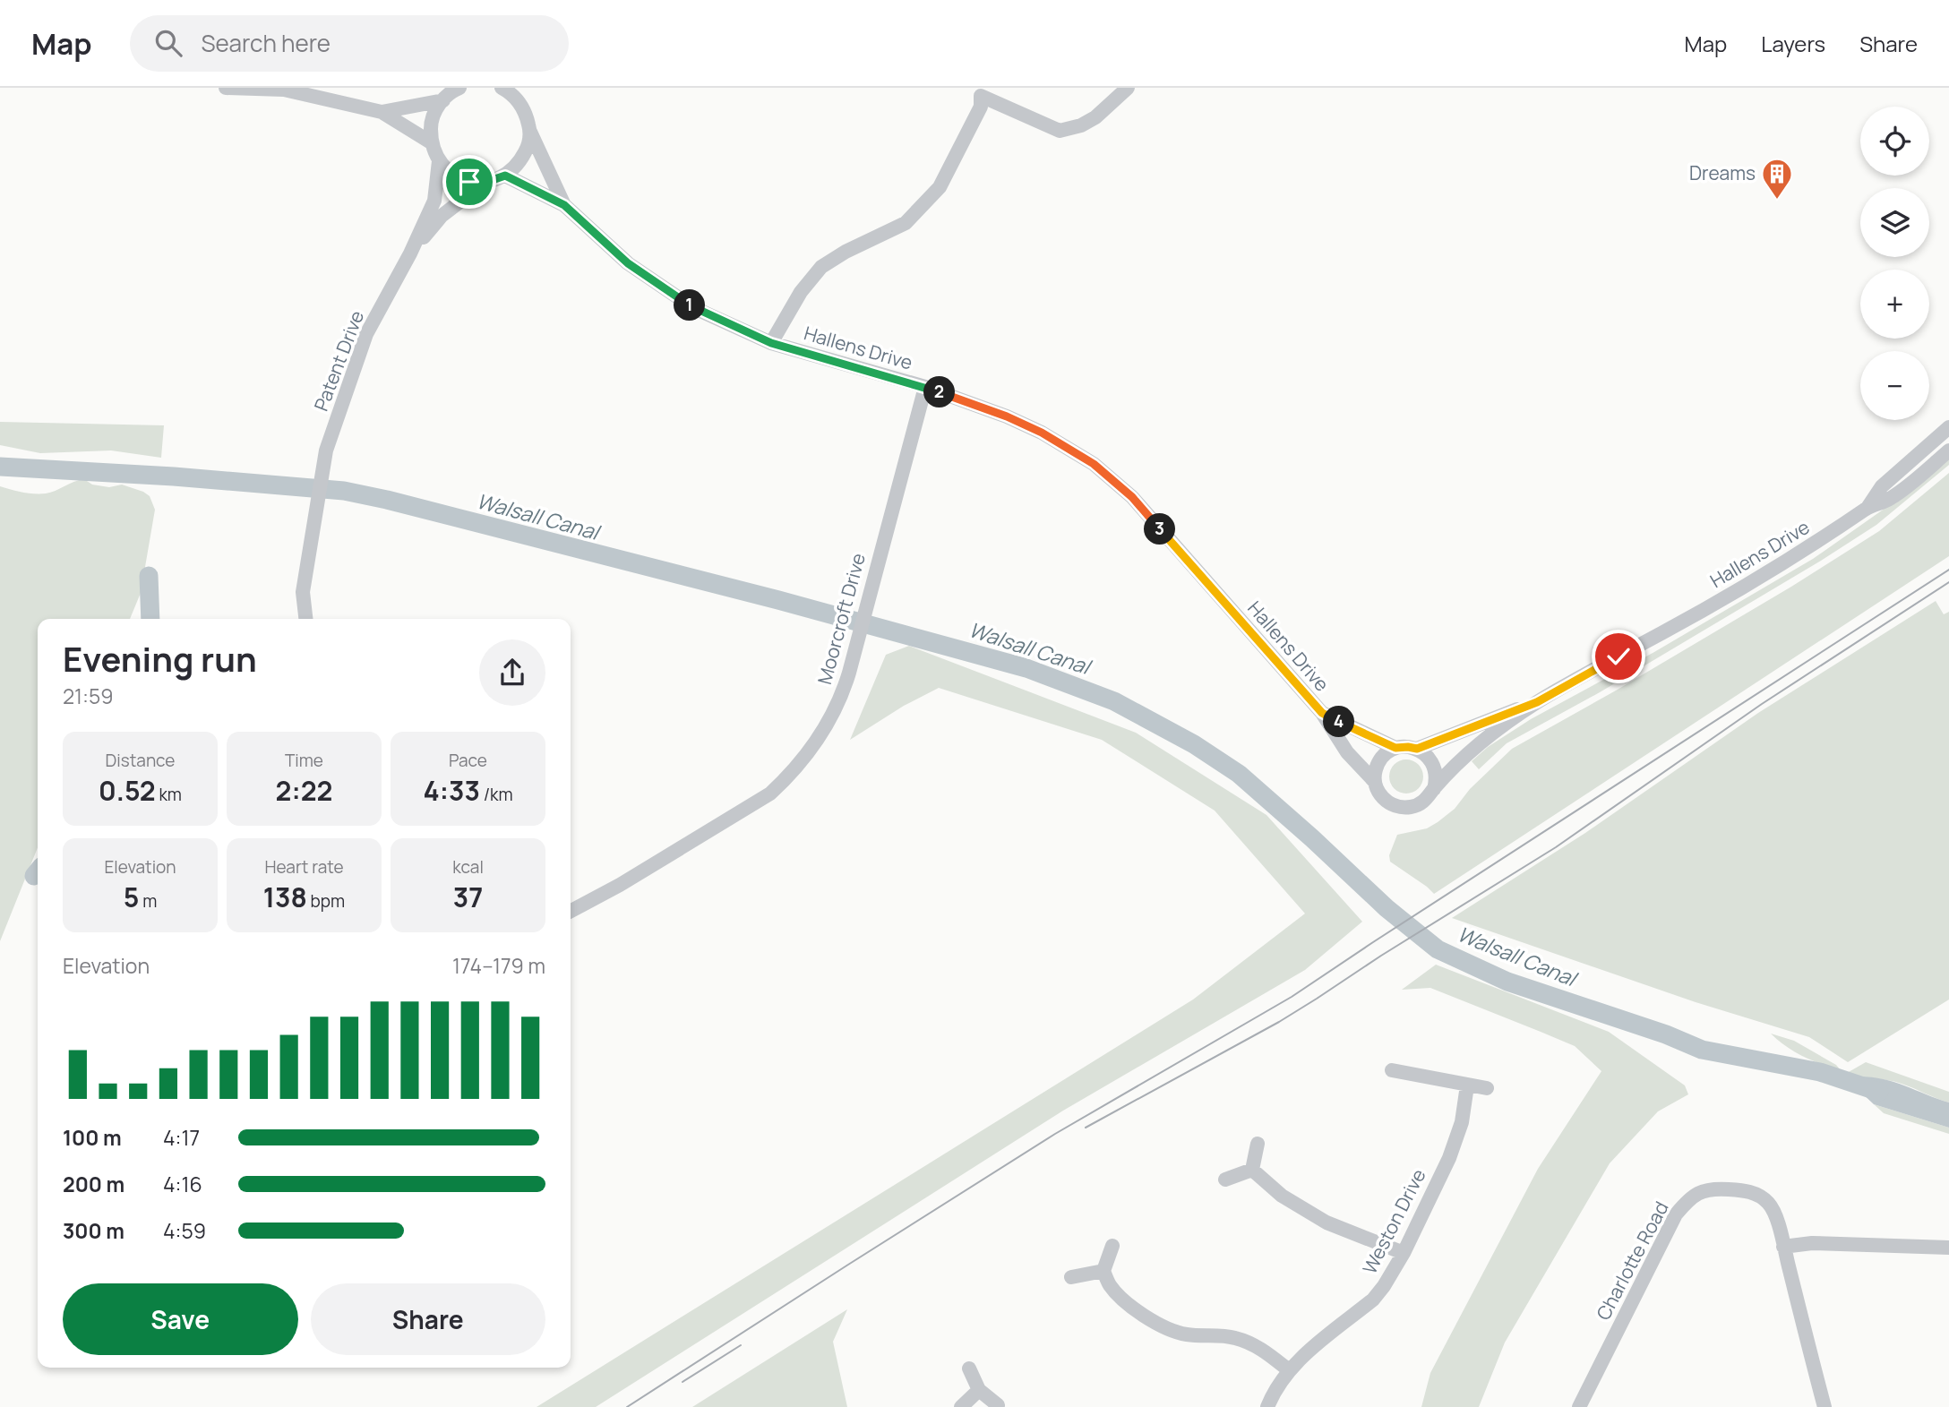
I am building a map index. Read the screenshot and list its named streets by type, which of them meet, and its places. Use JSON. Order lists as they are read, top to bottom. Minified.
{"streets":{"street":["Hallens Drive","Patent Drive","Moorcroft Drive","Weston Drive","Charlotte Road"]},"crossings":[["Hallens Drive","Moorcroft Drive"]],"water":["Walsall Canal"],"places":{"building":["Dreams"]},"page":{"header":"Map","search":"Search here","nav":["Map","Layers","Share"],"map_buttons":["+","−"],"pins":["1","2","3","4"],"heading":["Evening run","21:59"],"stats":[["Distance","0.52 km"],["Time","2:22"],["Pace","4:33 /km"],["Elevation","5 m"],["Heart rate","138 bpm"],["kcal","37"]],"chart":["Elevation","174–179 m"],"list":[{"name":"100 m","note":"4:17"},{"name":"200 m","note":"4:16"},{"name":"300 m","note":"4:59"}],"buttons":["Save","Share"]}}
